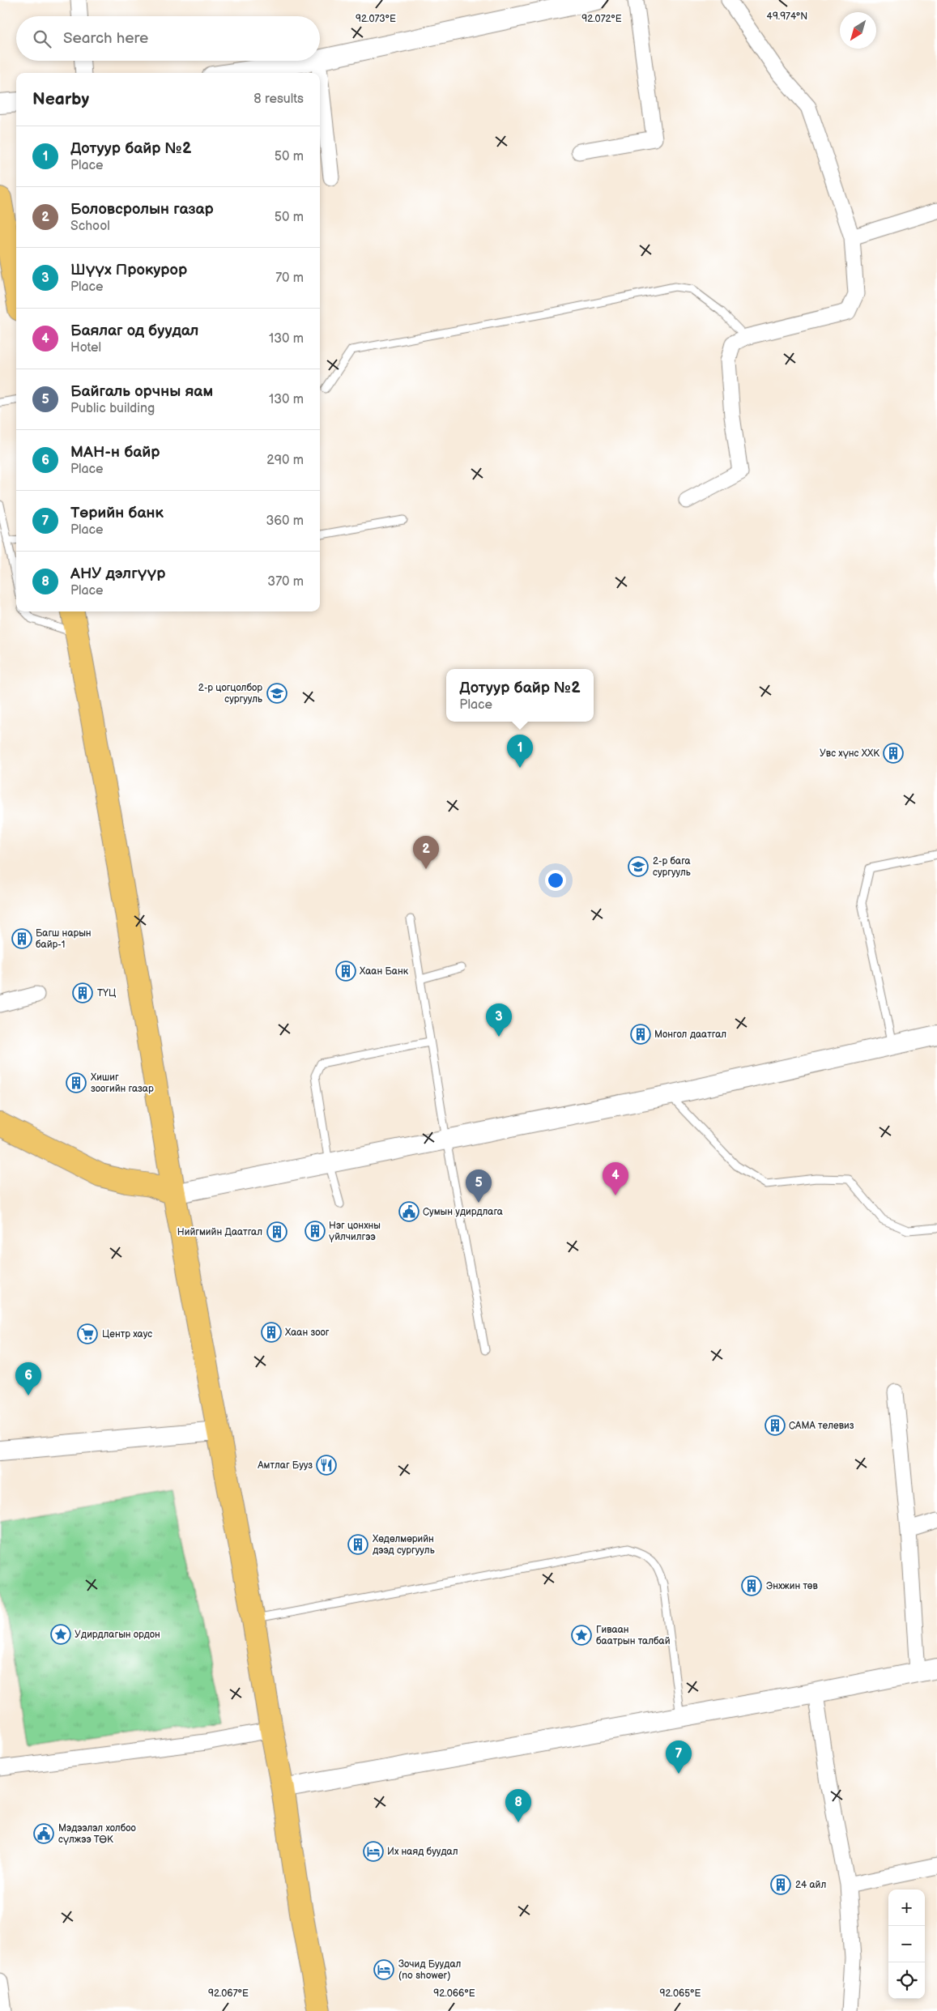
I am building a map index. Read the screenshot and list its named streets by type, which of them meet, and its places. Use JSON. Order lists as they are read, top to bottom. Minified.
{"places":{"school or university":["2-р цогцолбор сургууль","2-р бага сургууль"],"building":["Увс хүнс ХХК","Багш нарын байр-1","Хаан Банк","ТҮЦ","Монгол даатгал","Хишиг зоогийн газар","Нэг цонхны үйлчилгээ","Нийгмийн Даатгал","Хаан зоог","САМА телевиз","Хөдөлмөрийн дээд сургууль","Энхжин төв","24 айл"],"public building":["Сумын удирдлага","Мэдээлэл холбоо сүлжээ ТӨК"],"supermarket":["Центр хаус"],"restaurant":["Амтлаг Бууз"],"place":["Удирдлагын ордон","Гиваан баатрын талбай"],"hotel":["Их наяд буудал","Зочид Буудал (no shower)"]},"north":"bottom left","page":{"search":"Search here","heading":["Nearby","8 results"],"list":[{"mark":"1","name":"Дотуур байр №2","note":"Place","value":"50 m"},{"mark":"2","name":"Боловсролын газар","note":"School","value":"50 m"},{"mark":"3","name":"Шүүх Прокурор","note":"Place","value":"70 m"},{"mark":"4","name":"Баялаг од буудал","note":"Hotel","value":"130 m"},{"mark":"5","name":"Байгаль орчны яам","note":"Public building","value":"130 m"},{"mark":"6","name":"МАН-н байр","note":"Place","value":"290 m"},{"mark":"7","name":"Төрийн банк","note":"Place","value":"360 m"},{"mark":"8","name":"АНУ дэлгүүр","note":"Place","value":"370 m"}],"popup":["Дотуур байр №2","Place"],"pins":["1","2","3","4","5","6","7","8"],"map_buttons":["+","−"]},"coordinates":["49.974°N","92.073°E","92.072°E","92.067°E","92.066°E","92.065°E"]}
